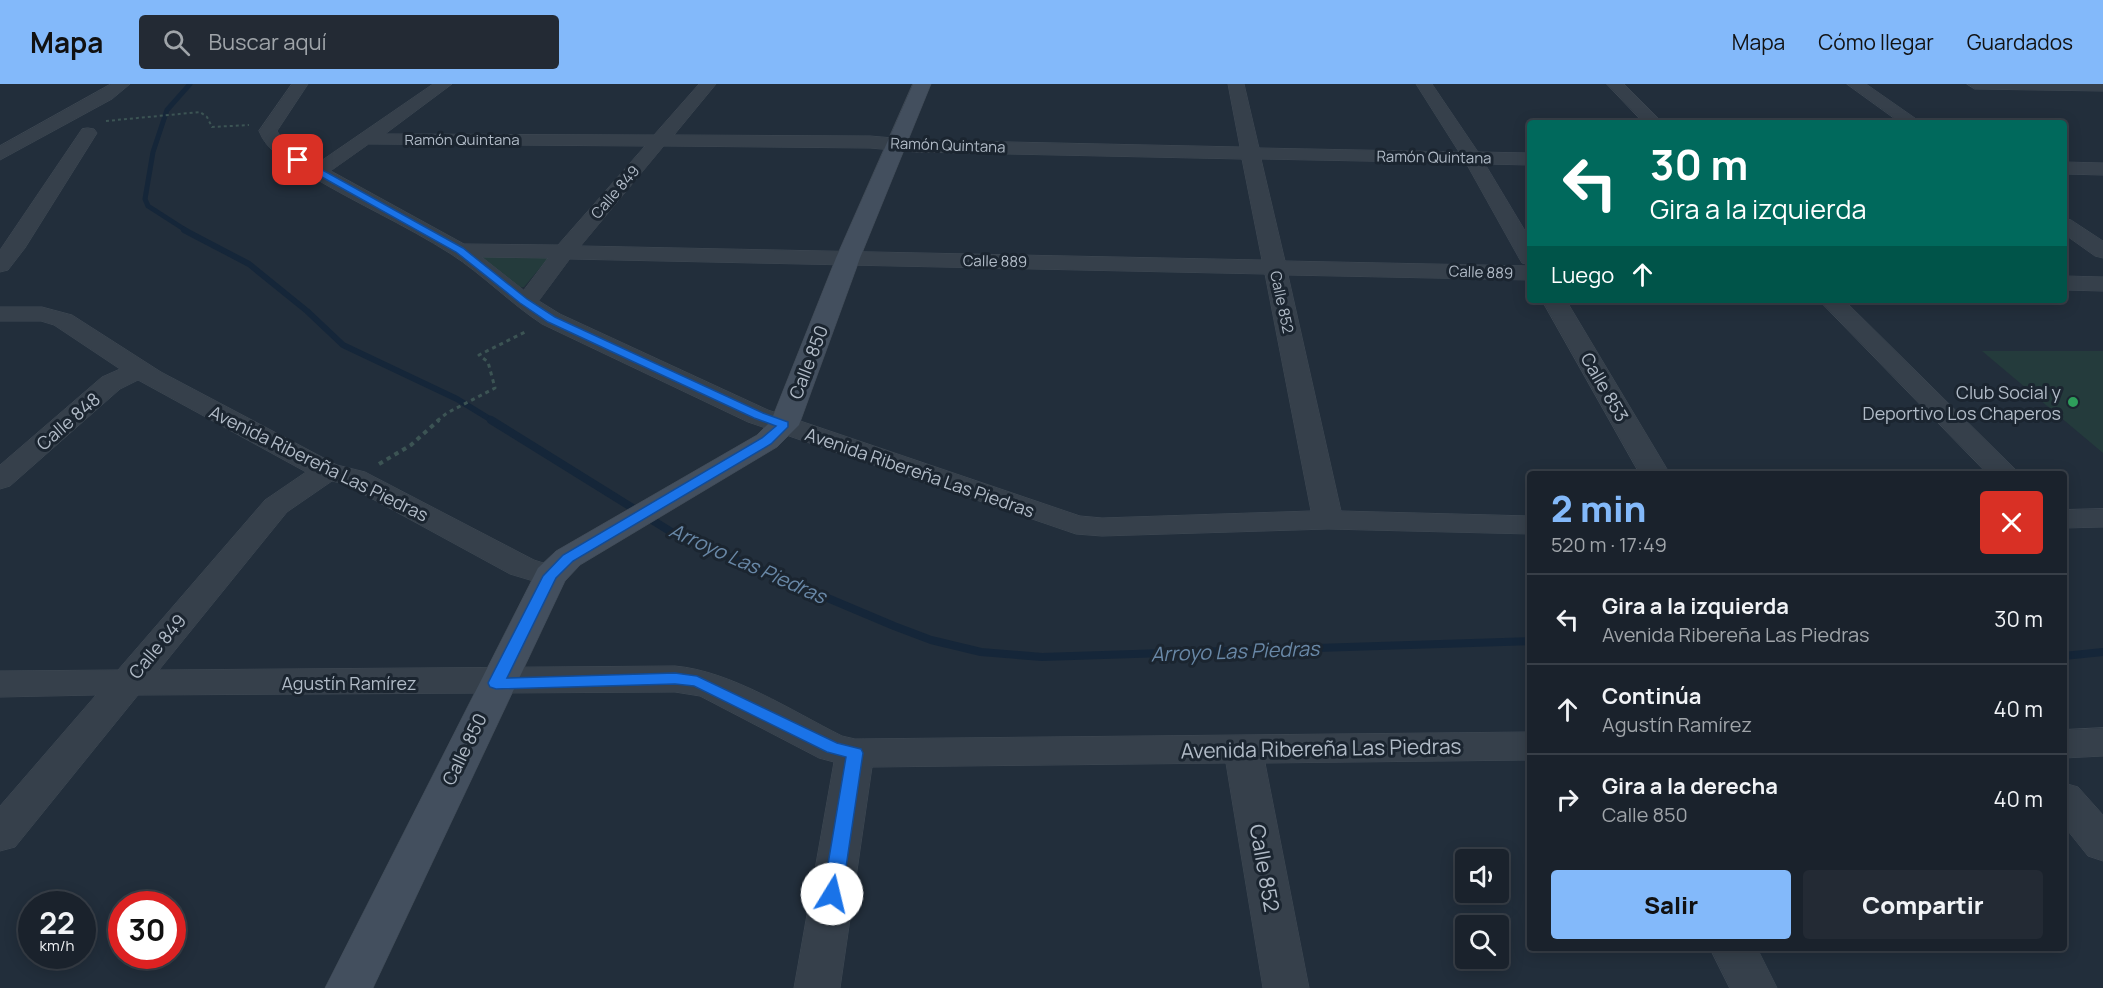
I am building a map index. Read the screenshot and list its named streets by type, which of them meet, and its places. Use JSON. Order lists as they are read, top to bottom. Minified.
{"streets":{"main road":["Calle 850"],"street":["Ramón Quintana","Calle 849","Calle 889","Calle 852","Calle 853","Calle 848","Avenida Ribereña Las Piedras","Agustín Ramírez"]},"crossings":[["Ramón Quintana","Calle 849"],["Ramón Quintana","Calle 852"],["Ramón Quintana","Calle 850"],["Calle 849","Calle 889"],["Calle 849","Avenida Ribereña Las Piedras"],["Calle 849","Agustín Ramírez"],["Calle 889","Calle 852"],["Calle 889","Calle 850"],["Calle 889","Avenida Ribereña Las Piedras"],["Calle 852","Avenida Ribereña Las Piedras"],["Calle 850","Avenida Ribereña Las Piedras"],["Calle 850","Agustín Ramírez"],["Calle 848","Avenida Ribereña Las Piedras"],["Avenida Ribereña Las Piedras","Agustín Ramírez"]],"water":["Arroyo Las Piedras"],"places":["Club Social y Deportivo Los Chaperos"],"page":{"header":"Mapa","search":"Buscar aquí","nav":["Mapa","Cómo llegar","Guardados"],"turn":["30 m","Gira a la izquierda"],"then":"Luego","heading":["2 min","520 m · 17:49"],"list":[{"name":"Gira a la izquierda","note":"Avenida Ribereña Las Piedras","value":"30 m"},{"name":"Continúa","note":"Agustín Ramírez","value":"40 m"},{"name":"Gira a la derecha","note":"Calle 850","value":"40 m"}],"buttons":["Salir","Compartir"],"speed":"22 km/h","limit":"30"}}
